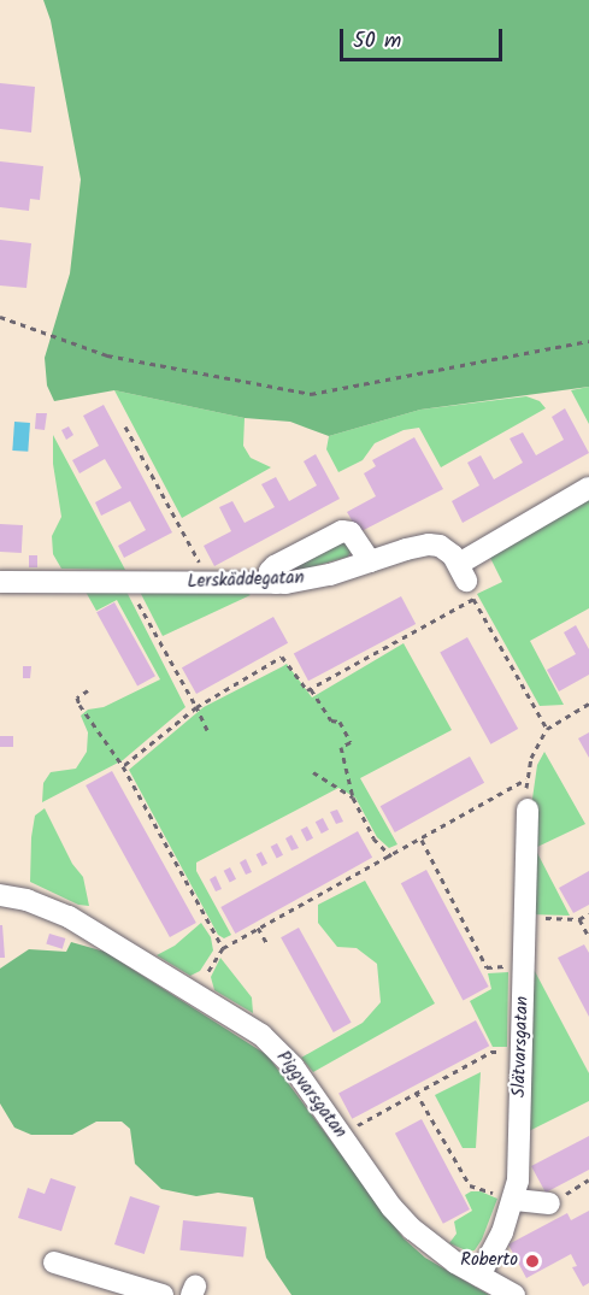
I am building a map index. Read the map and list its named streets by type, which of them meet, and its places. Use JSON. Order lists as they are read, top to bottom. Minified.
{"streets":{"street":["Lerskäddegatan","Slätvarsgatan","Piggvarsgatan"]},"crossings":[["Slätvarsgatan","Piggvarsgatan"]],"places":["Roberto"],"scale_bar":"50 m"}
